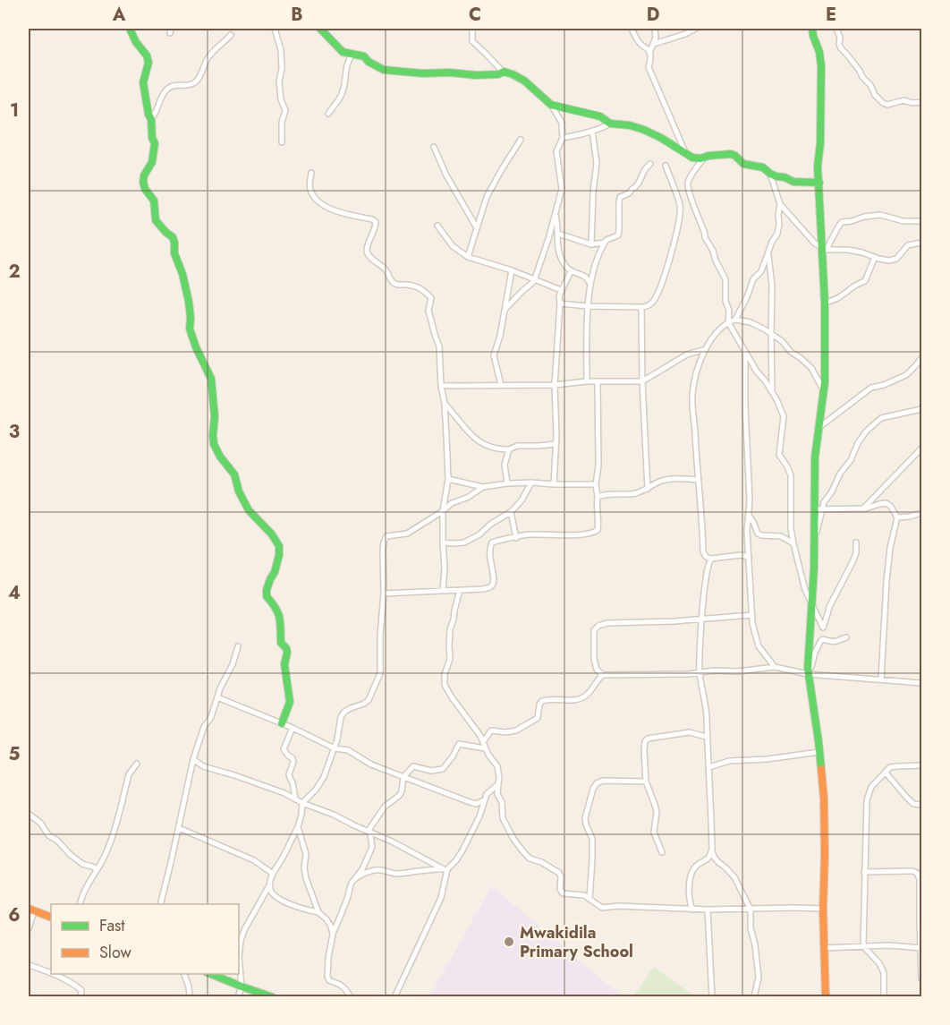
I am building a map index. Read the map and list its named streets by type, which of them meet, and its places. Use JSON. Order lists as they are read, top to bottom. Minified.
{"places":["Mwakidila Primary School"],"legend":["Fast","Slow"],"grid":{"columns":["A","B","C","D","E"],"rows":["1","2","3","4","5","6"]}}
